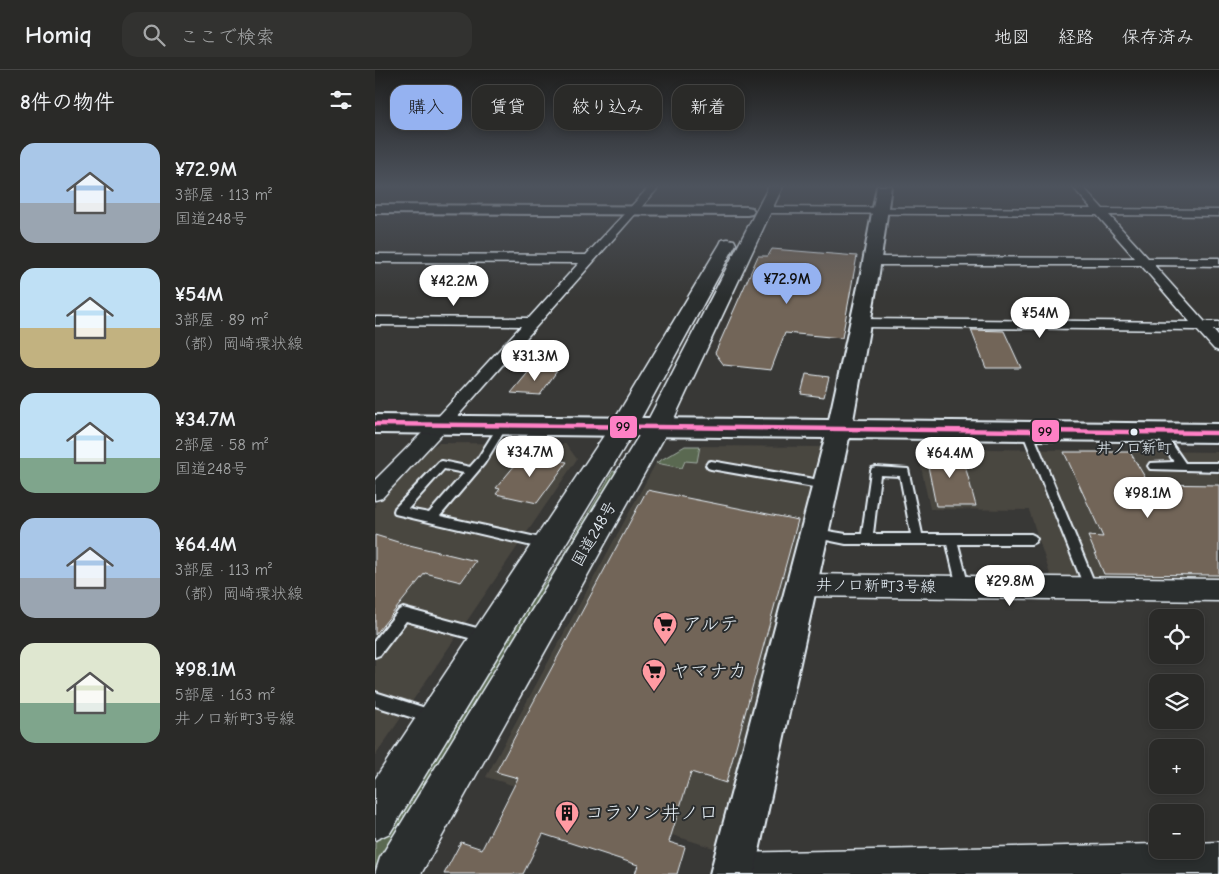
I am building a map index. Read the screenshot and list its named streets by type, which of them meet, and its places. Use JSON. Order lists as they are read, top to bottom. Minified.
{"streets":{"highway":["国道248号"],"street":["井ノ口新町3号線"]},"places":{"other":["井ノ口新町"],"supermarket":["アルテ","ヤマナカ"],"building":["コラソン井ノ口"]},"lines":["transit line 99"],"page":{"header":"Homiq","search":"ここで検索","nav":["地図","経路","保存済み"],"heading":"8件の物件","chip":["購入","賃貸","絞り込み","新着"],"list":[{"name":"¥72.9M","note":"3部屋 · 113 m² · 国道248号"},{"name":"¥54M","note":"3部屋 · 89 m² · （都）岡崎環状線"},{"name":"¥34.7M","note":"2部屋 · 58 m² · 国道248号"},{"name":"¥64.4M","note":"3部屋 · 113 m² · （都）岡崎環状線"},{"name":"¥98.1M","note":"5部屋 · 163 m² · 井ノ口新町3号線"}],"price":["¥72.9M","¥42.2M","¥54M","¥31.3M","¥34.7M","¥64.4M","¥98.1M","¥29.8M"],"map_buttons":["+","−"]}}
